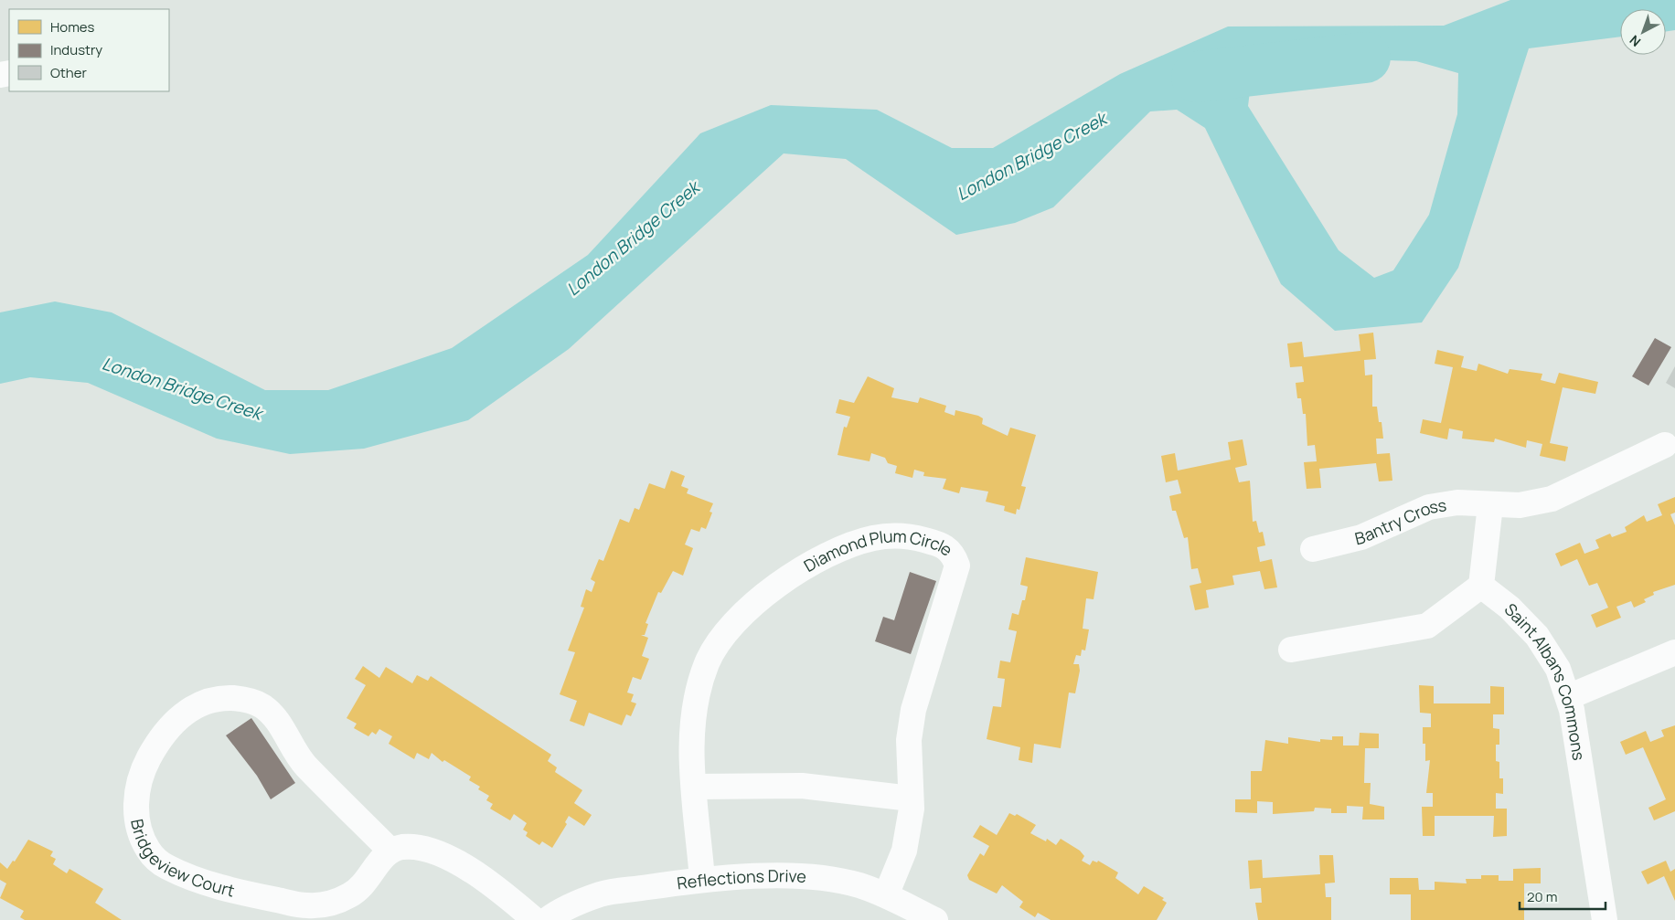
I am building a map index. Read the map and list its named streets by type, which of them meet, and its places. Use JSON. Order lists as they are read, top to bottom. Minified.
{"streets":{"street":["Bantry Cross","Diamond Plum Circle","Saint Albans Commons","Bridgeview Court","Reflections Drive"]},"crossings":[["Diamond Plum Circle","Reflections Drive"]],"water":["London Bridge Creek"],"legend":["Homes","Industry","Other"],"scale_bar":"20 m","north":"bottom left"}
